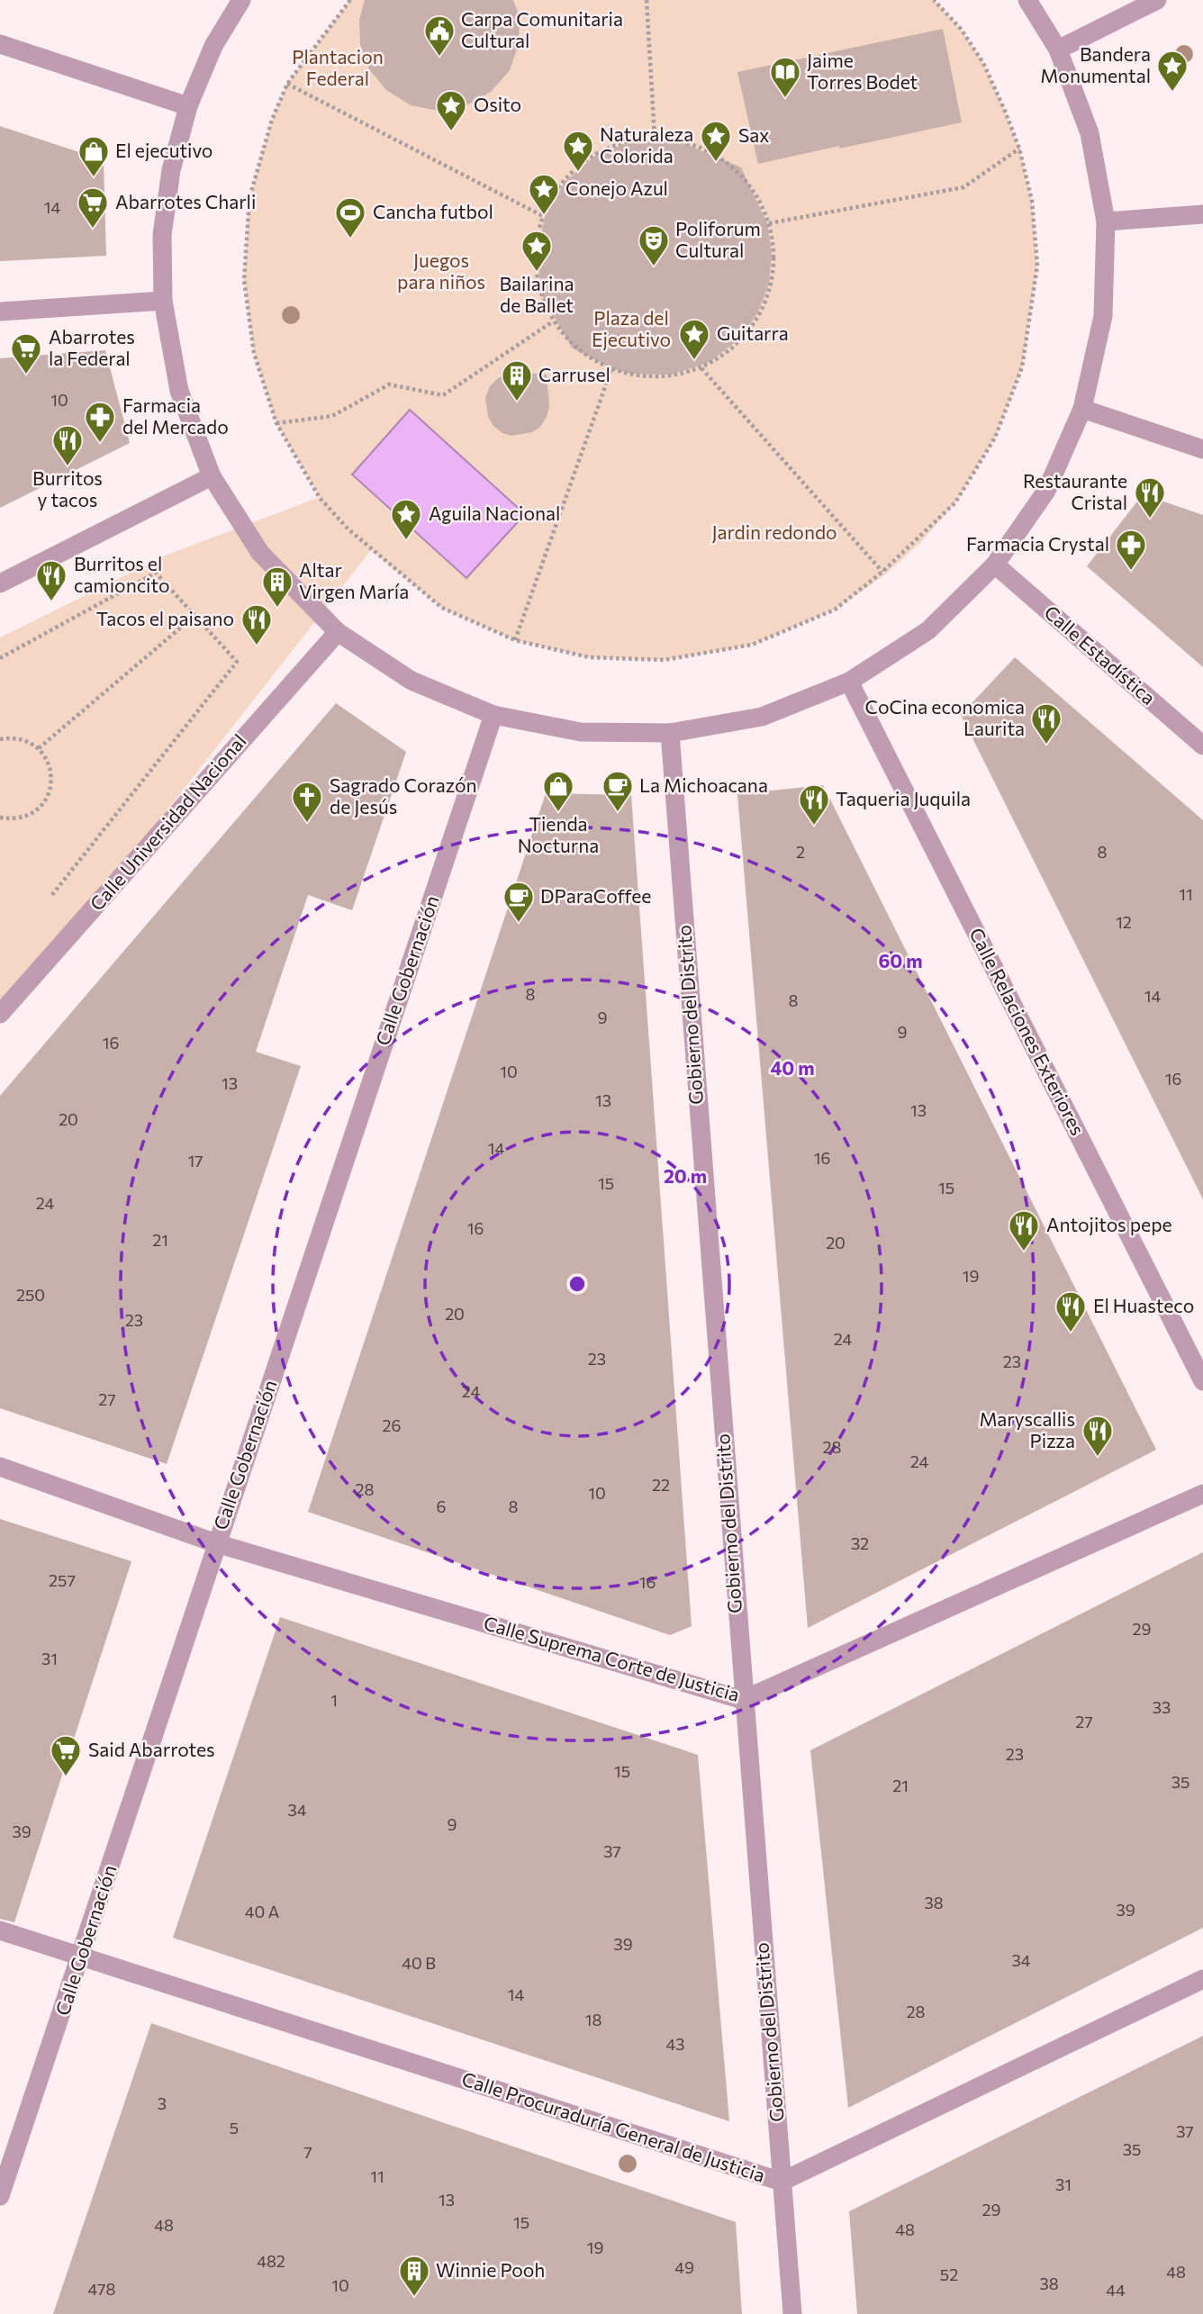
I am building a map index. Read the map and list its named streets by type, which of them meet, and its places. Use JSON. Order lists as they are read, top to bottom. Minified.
{"streets":{"street":["Calle Estadística","Calle Universidad Nacional","Calle Gobernación","Gobierno del Distrito","Calle Relaciones Exteriores","Calle Suprema Corte de Justicia","Calle Procuraduría General de Justicia"]},"crossings":[["Calle Gobernación","Calle Suprema Corte de Justicia"],["Calle Gobernación","Calle Procuraduría General de Justicia"],["Gobierno del Distrito","Calle Suprema Corte de Justicia"],["Gobierno del Distrito","Calle Procuraduría General de Justicia"]],"parks":["Plantacion Federal","Juegos para niños","Plaza del Ejecutivo","Jardin redondo"],"places":{"public building":["Carpa Comunitaria Cultural"],"place":["Bandera Monumental","Osito","Sax","Naturaleza Colorida","Conejo Azul","Bailarina de Ballet","Guitarra","Aguila Nacional"],"library":["Jaime Torres Bodet"],"shop":["El ejecutivo","Tienda Nocturna"],"supermarket":["Abarrotes Charli","Abarrotes la Federal","Said Abarrotes"],"sports":["Cancha futbol"],"theatre":["Poliforum Cultural"],"building":["Carrusel","Altar Virgen María","Winnie Pooh"],"pharmacy":["Farmacia del Mercado","Farmacia Crystal"],"restaurant":["Burritos y tacos","Restaurante Cristal","Burritos el camioncito","Tacos el paisano","CoCina economica Laurita","Taqueria Juquila","Antojitos pepe","El Huasteco","Maryscallis Pizza"],"cafe":["La Michoacana","DParaCoffee"],"church":["Sagrado Corazón de Jesús"]},"house_numbers":["14","10","2","8","11","12","8","14","8","9","9","16","10","16","13","13","13","20","14","16","17","15","15","24","16","21","20","19","250","20","23","24","23","23","24","27","26","28","24","22","28","10","6","8","32","257","16","29","31","1","33","27","23","15","35","21","34","9","39","37","38","39","40 A","39","34","40 B","14","28","18","43","3","5","37","35","7","11","31","13","29","15","48","48","19","482","49","48","52","38","10","478","44"],"rings":["60 m","40 m","20 m"]}
